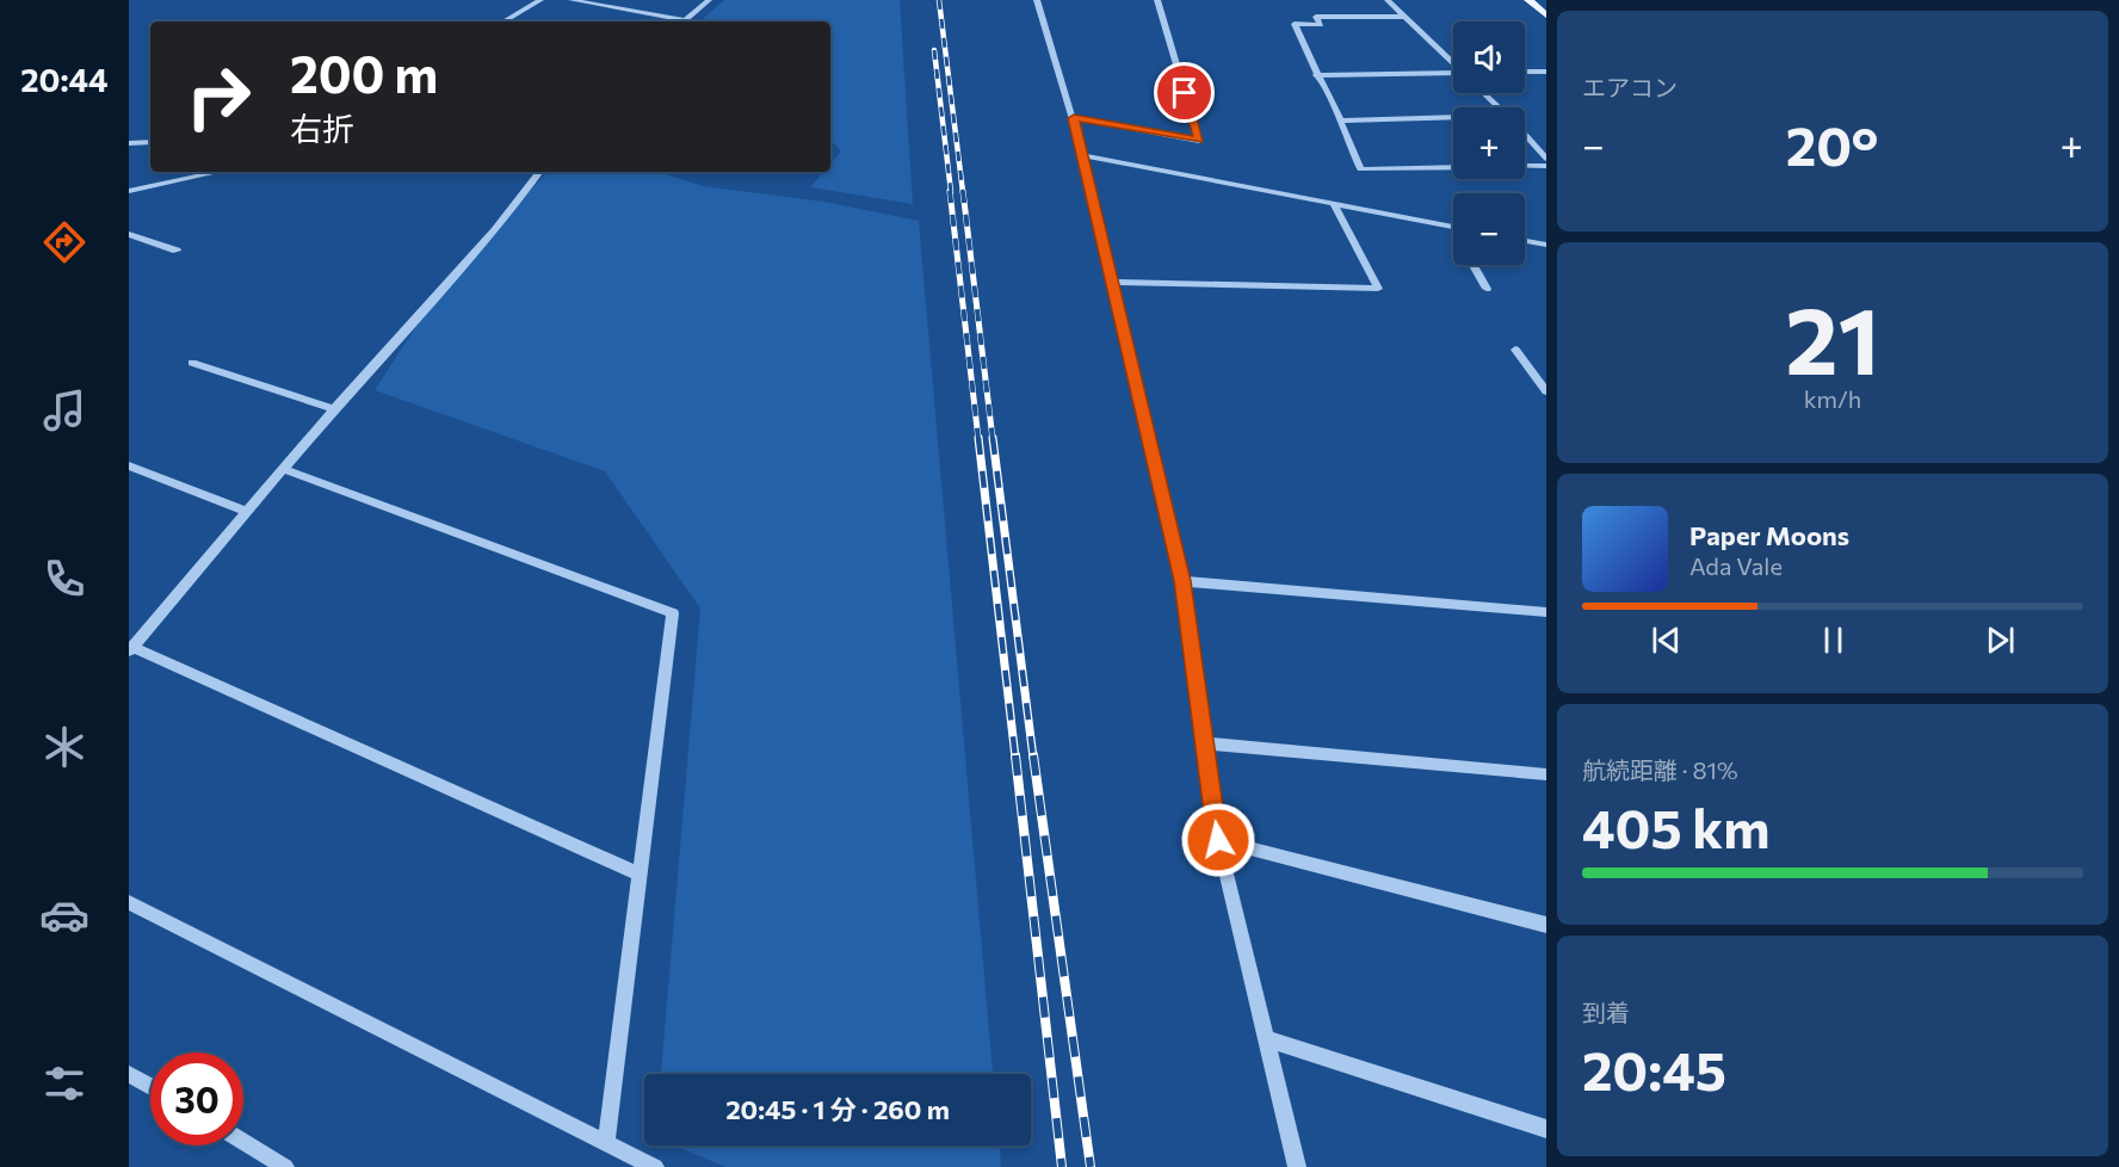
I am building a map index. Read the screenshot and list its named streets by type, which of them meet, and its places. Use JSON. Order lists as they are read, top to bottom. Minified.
{"page":{"tabs":"20:44","tile":["エアコン",["21","km/h"],["航続距離 · 81%","405 km"],["到着","20:45"]],"map_buttons":["+","−"],"turn":["200 m","右折"],"heat":["−","20°","+"],"song":["Paper Moons","Ada Vale"],"limit":"30","trip":"20:45 · 1 分 · 260 m"}}
